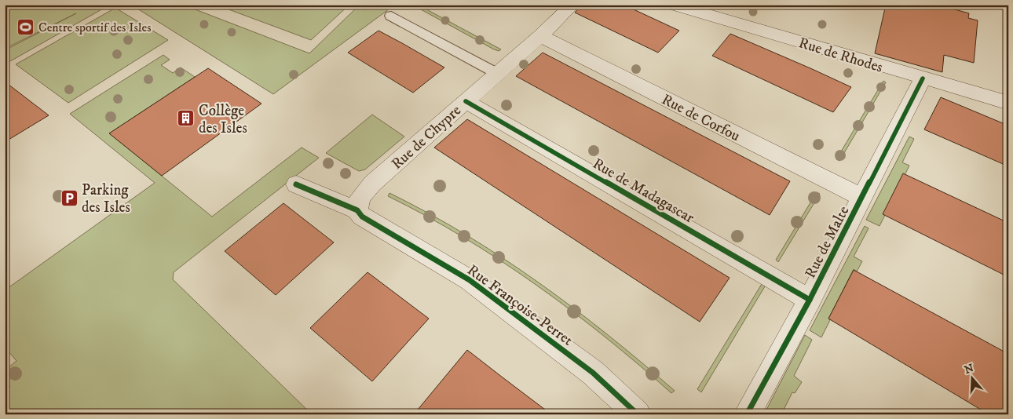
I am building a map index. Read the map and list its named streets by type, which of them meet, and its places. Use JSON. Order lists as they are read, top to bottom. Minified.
{"streets":{"street":["Rue de Rhodes","Rue de Corfou","Rue de Chypre","Rue de Madagascar","Rue de Malte","Rue Françoise-Perret"]},"crossings":[["Rue de Rhodes","Rue de Malte"],["Rue de Corfou","Rue de Chypre"],["Rue de Corfou","Rue de Malte"],["Rue de Chypre","Rue de Madagascar"],["Rue de Chypre","Rue Françoise-Perret"],["Rue de Madagascar","Rue de Malte"]],"places":{"sports":["Centre sportif des Isles"],"building":["Collège des Isles"],"parking":["Parking des Isles"]},"north":"top"}
